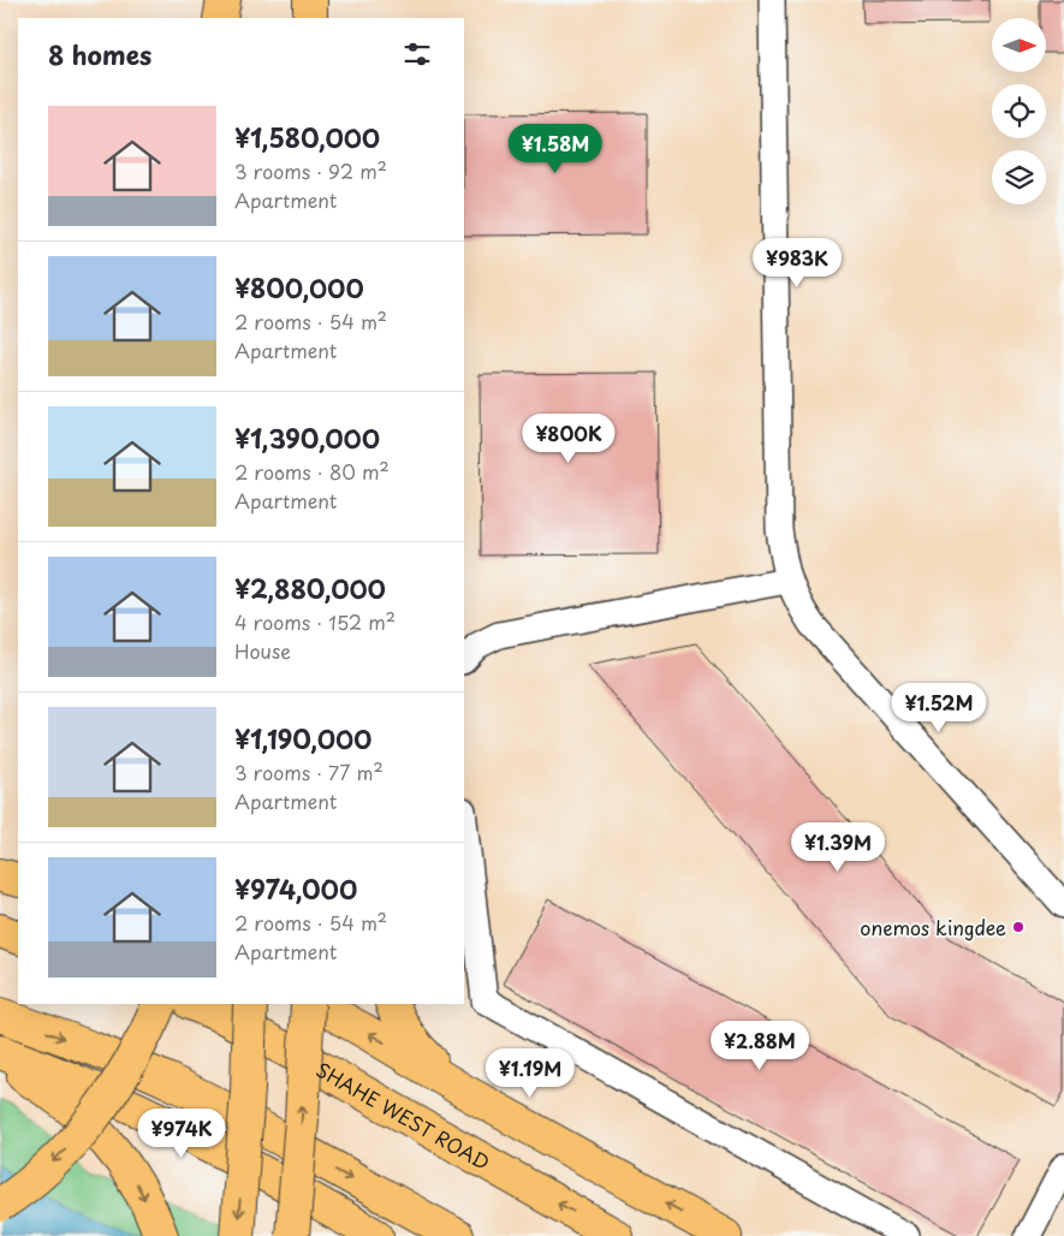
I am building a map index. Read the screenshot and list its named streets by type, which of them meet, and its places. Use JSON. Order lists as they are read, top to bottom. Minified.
{"streets":{"main road":["SHAHE WEST ROAD"]},"places":["onemos kingdee"],"north":"right","page":{"heading":"8 homes","list":[{"name":"¥1,580,000","note":"3 rooms · 92 m² · Apartment"},{"name":"¥800,000","note":"2 rooms · 54 m² · Apartment"},{"name":"¥1,390,000","note":"2 rooms · 80 m² · Apartment"},{"name":"¥2,880,000","note":"4 rooms · 152 m² · House"},{"name":"¥1,190,000","note":"3 rooms · 77 m² · Apartment"},{"name":"¥974,000","note":"2 rooms · 54 m² · Apartment"}],"price":["¥1.58M","¥983K","¥800K","¥1.52M","¥1.39M","¥2.88M","¥1.19M","¥974K"]}}
